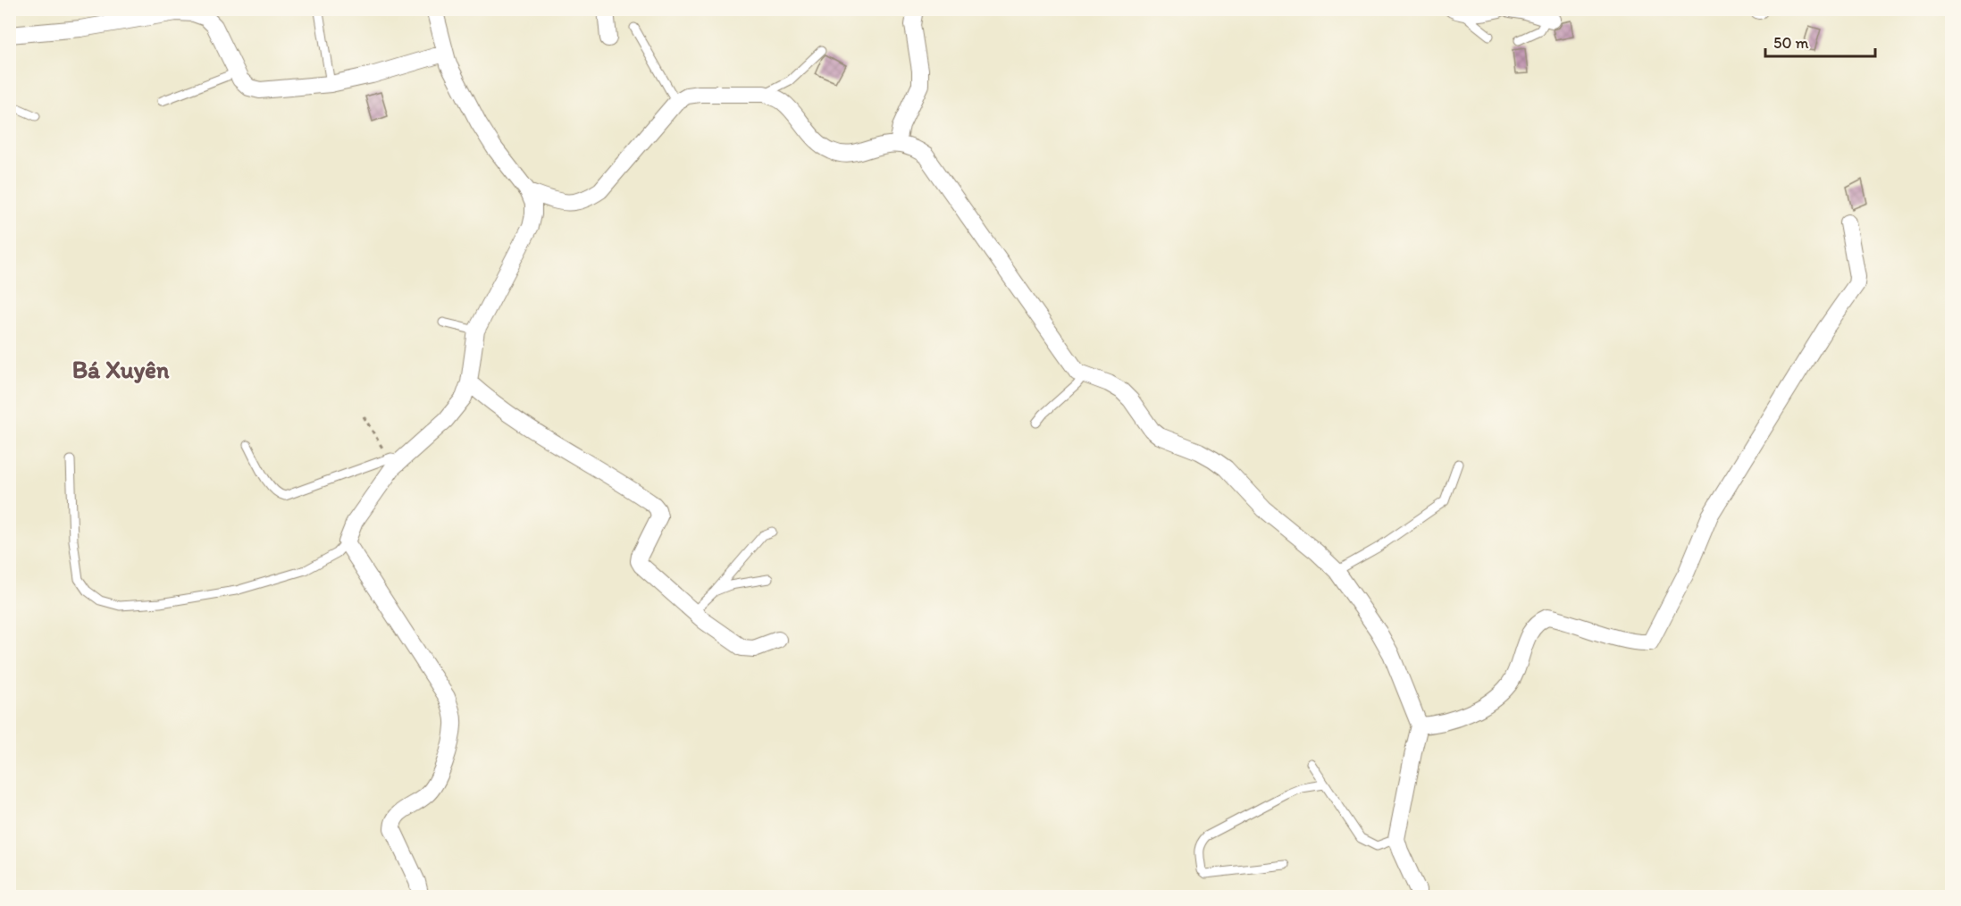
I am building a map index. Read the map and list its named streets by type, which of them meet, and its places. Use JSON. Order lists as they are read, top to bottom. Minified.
{"districts":["Bá Xuyên"],"scale_bar":"50 m"}
